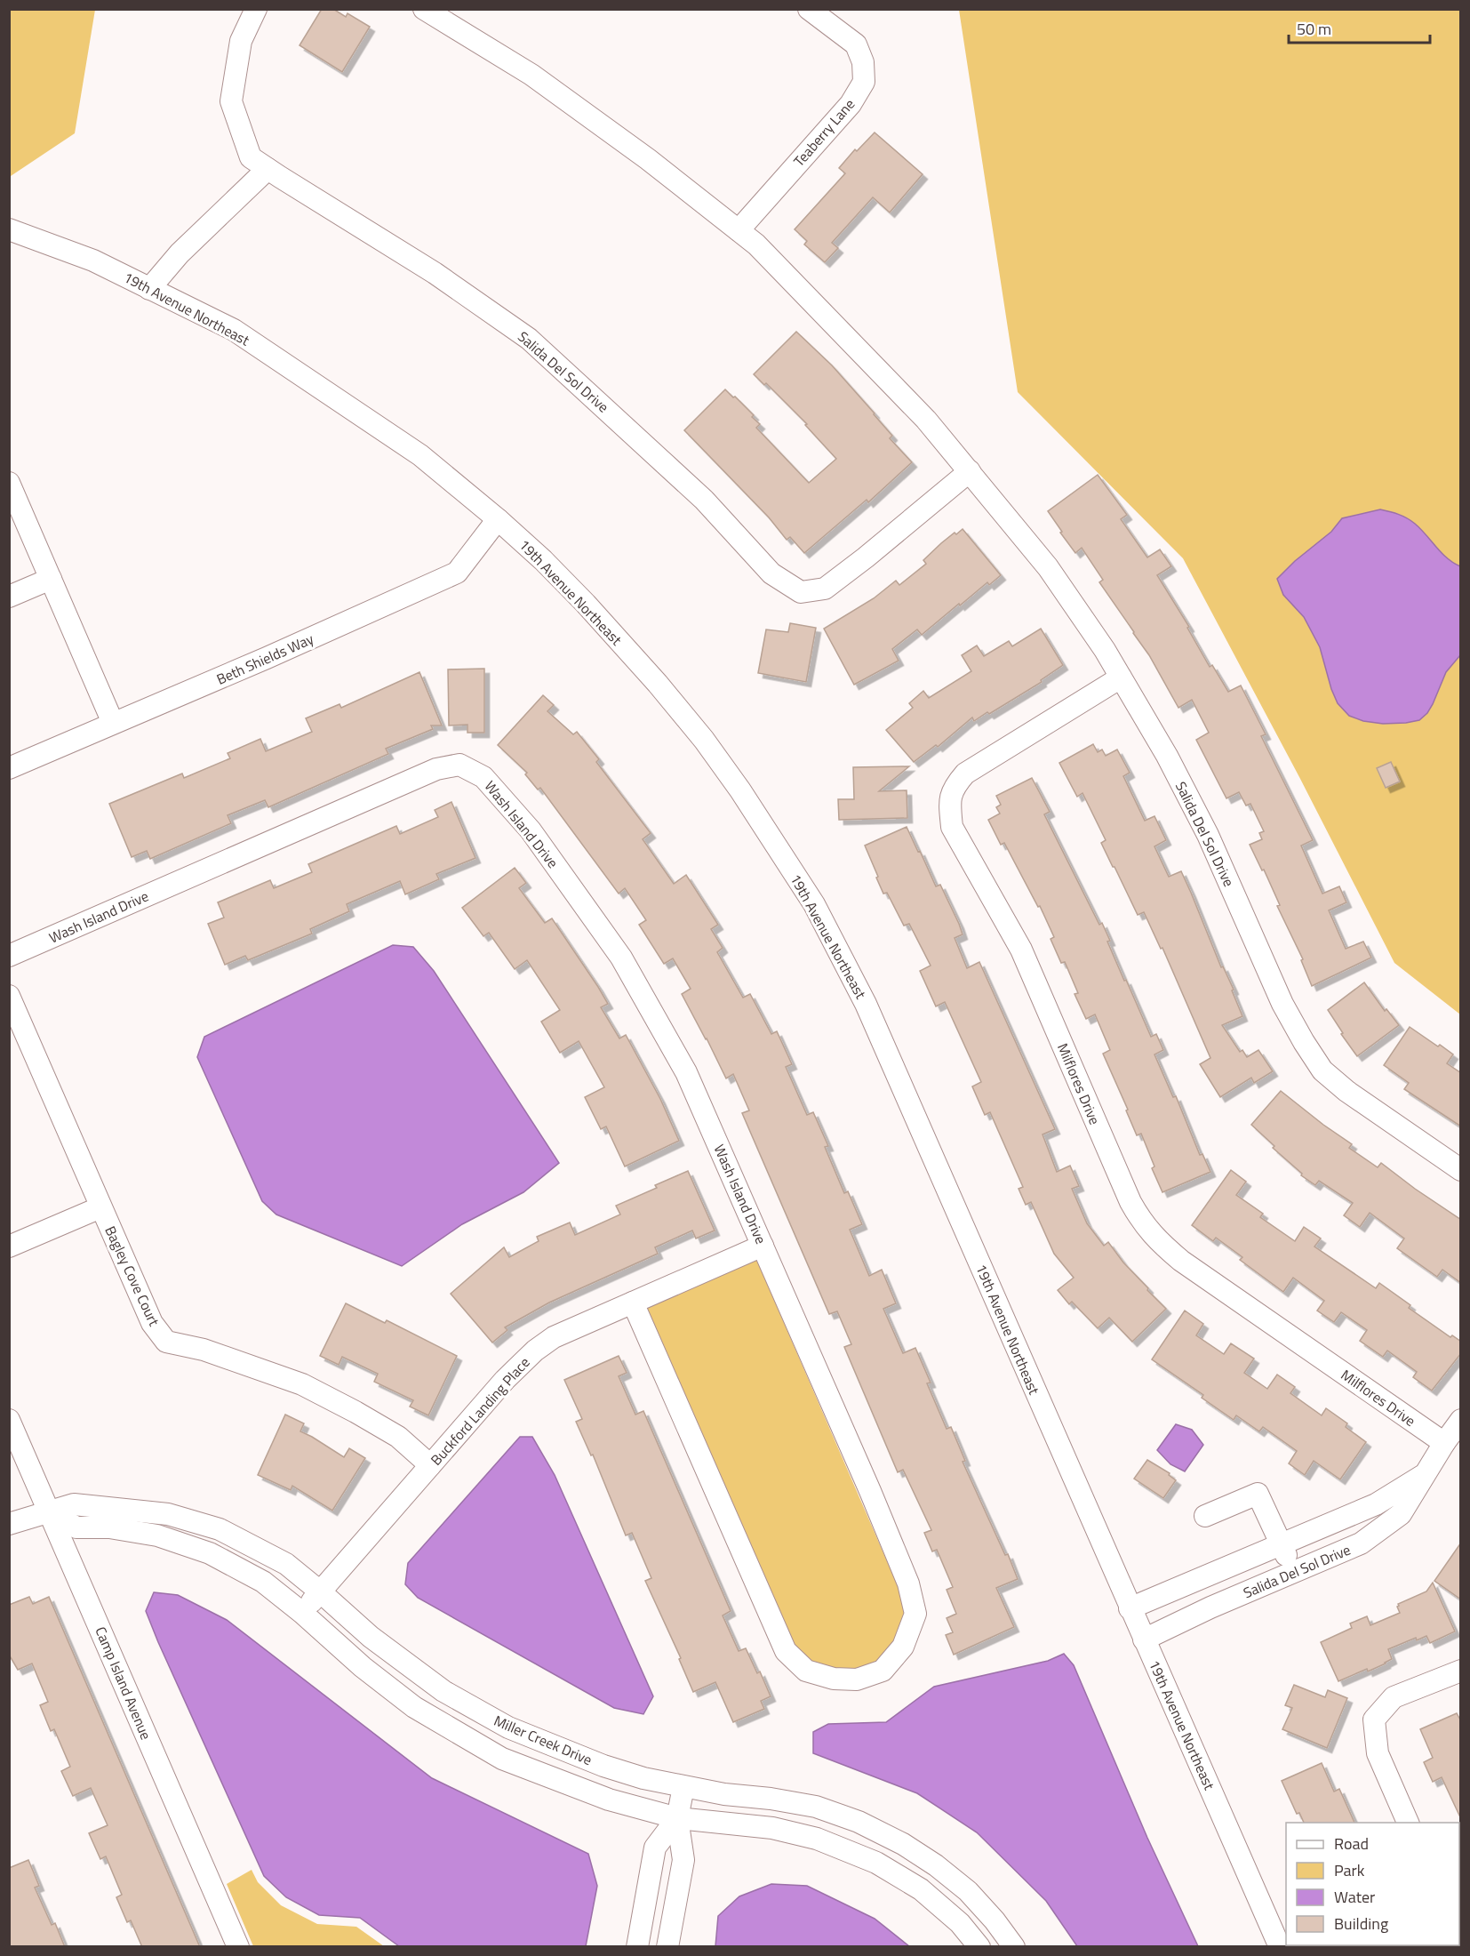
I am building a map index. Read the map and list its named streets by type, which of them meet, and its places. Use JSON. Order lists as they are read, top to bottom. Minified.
{"streets":{"street":["Teaberry Lane","19th Avenue Northeast","Salida Del Sol Drive","Beth Shields Way","Wash Island Drive","Milflores Drive","Bagley Cove Court","Buckford Landing Place","Camp Island Avenue","Miller Creek Drive"]},"crossings":[["Teaberry Lane","Salida Del Sol Drive"],["19th Avenue Northeast","Salida Del Sol Drive"],["19th Avenue Northeast","Beth Shields Way"],["Salida Del Sol Drive","Milflores Drive"],["Wash Island Drive","Buckford Landing Place"],["Bagley Cove Court","Buckford Landing Place"],["Buckford Landing Place","Miller Creek Drive"],["Camp Island Avenue","Miller Creek Drive"]],"legend":["Road","Park","Water","Building"],"scale_bar":"50 m"}
